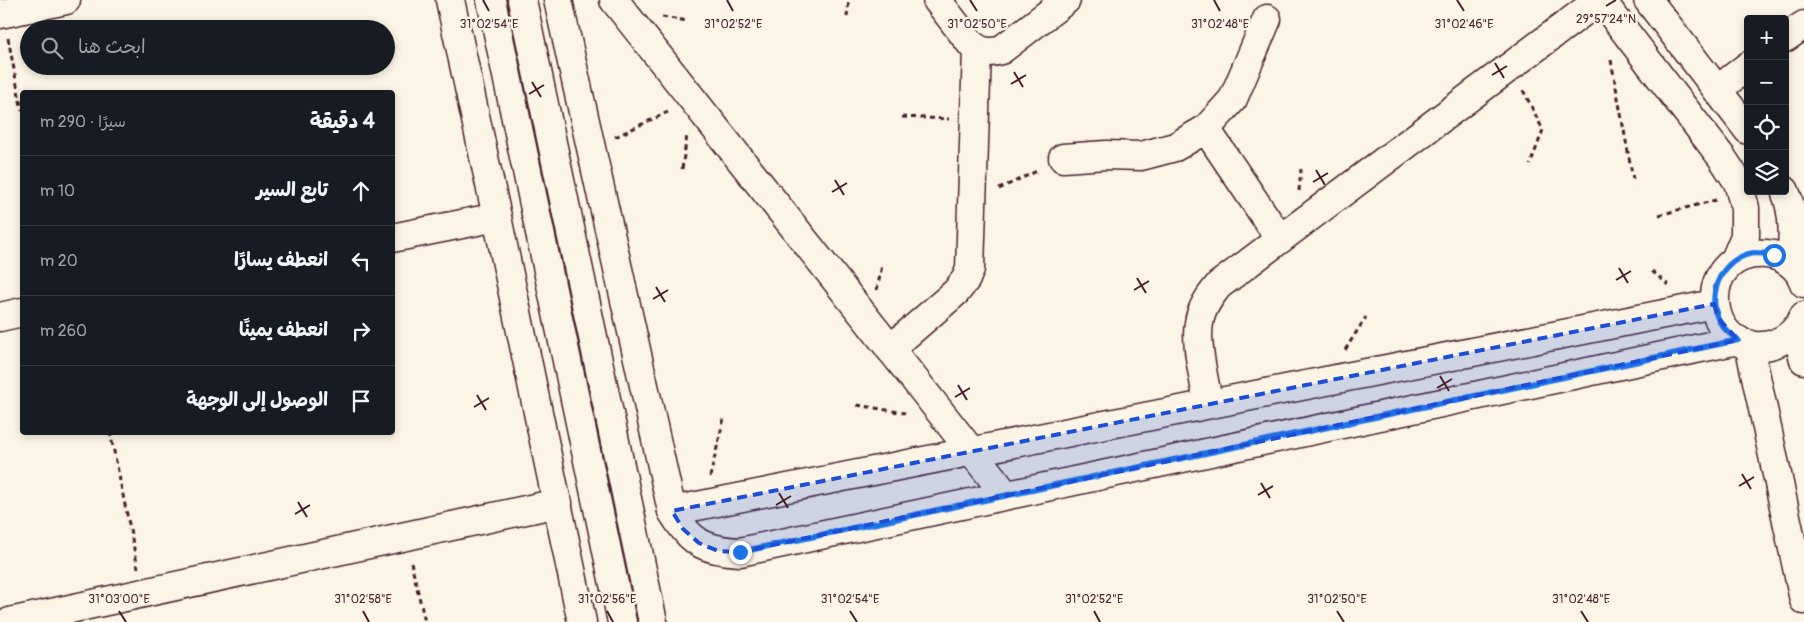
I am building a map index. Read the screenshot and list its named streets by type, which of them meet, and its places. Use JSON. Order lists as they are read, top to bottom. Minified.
{"page":{"map_buttons":["+","−"],"search":"ابحث هنا","heading":["4 دقيقة","سيرًا · 290 m"],"list":[["تابع السير","10 m"],["انعطف يسارًا","20 m"],["انعطف يمينًا","260 m"],"الوصول إلى الوجهة"]},"coordinates":["29°57'24\"N","31°02'52\"E","31°02'46\"E","31°02'54\"E","31°02'50\"E","31°02'48\"E","31°03'00\"E","31°02'58\"E","31°02'56\"E"]}
